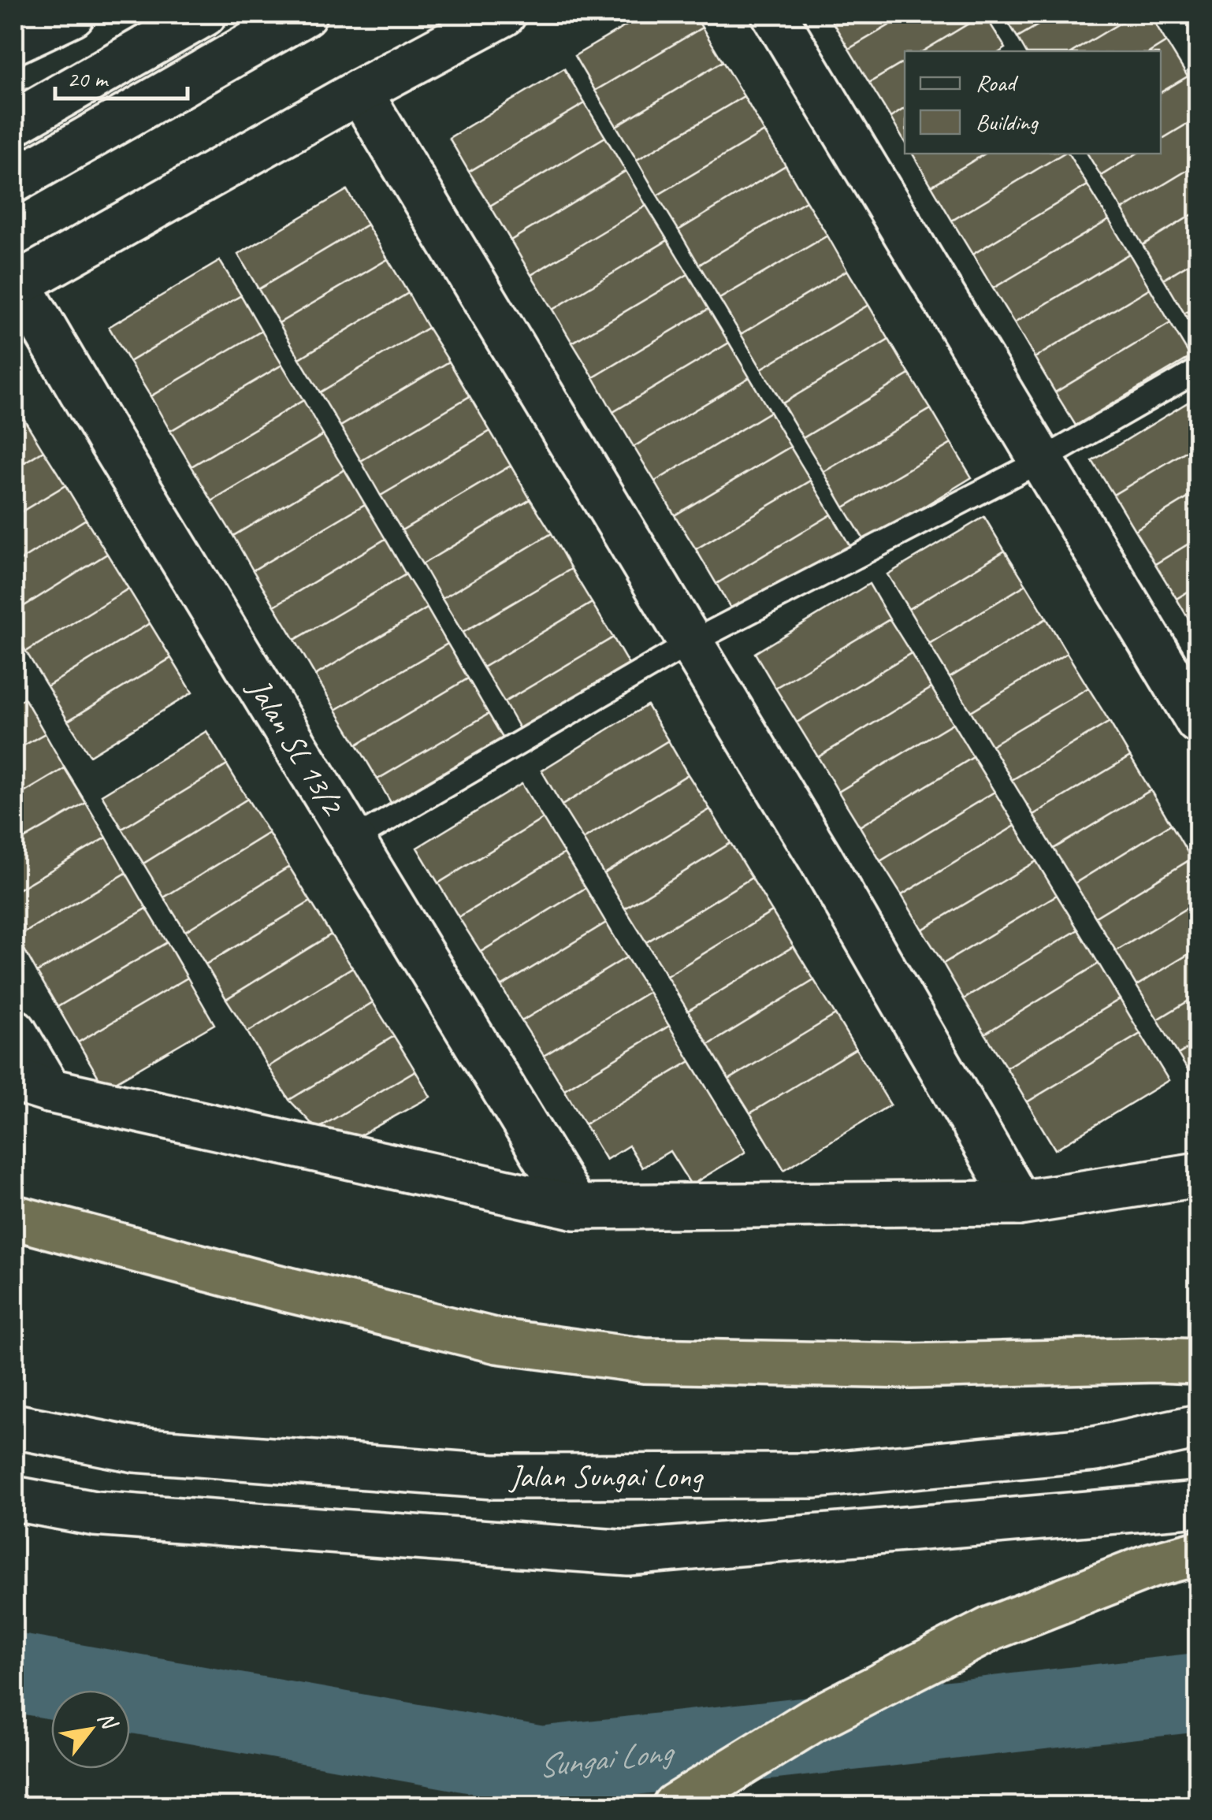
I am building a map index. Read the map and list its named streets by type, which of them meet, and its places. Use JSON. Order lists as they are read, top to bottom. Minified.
{"streets":{"street":["Jalan SL 13/2","Jalan Sungai Long"]},"water":["Sungai Long"],"legend":["Road","Building"],"scale_bar":"20 m","north":"top right"}
